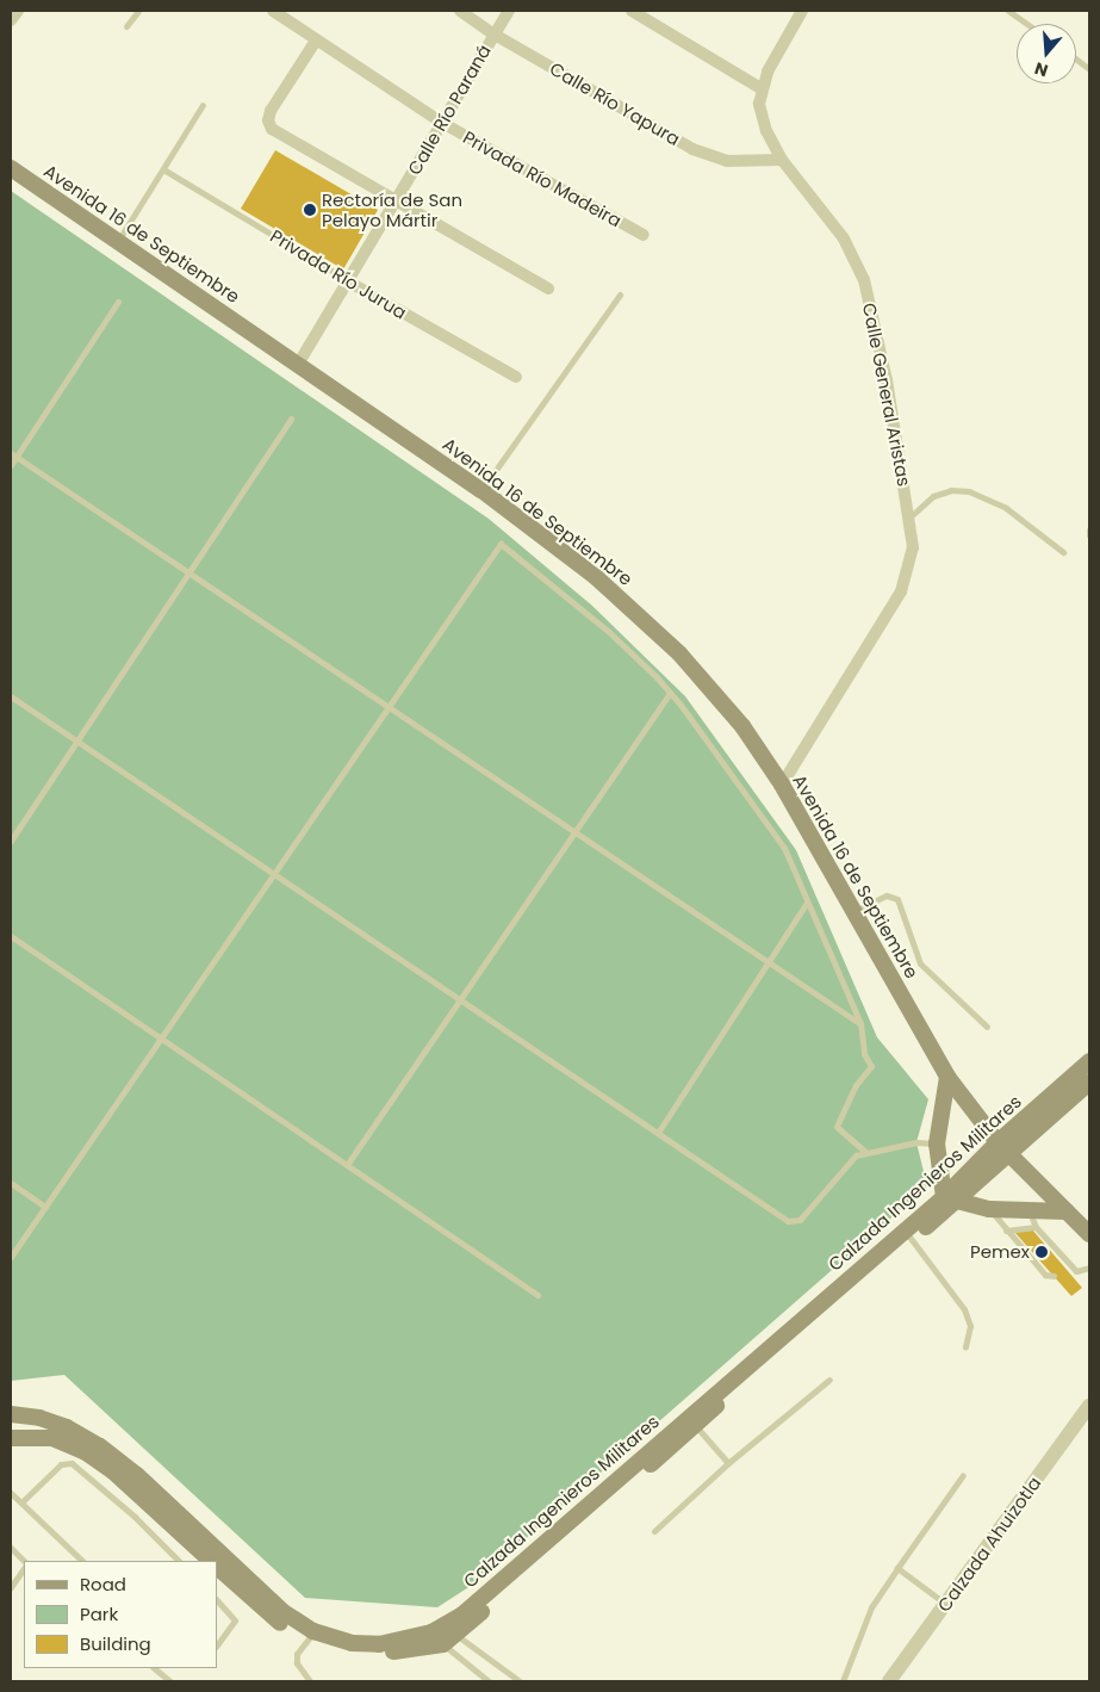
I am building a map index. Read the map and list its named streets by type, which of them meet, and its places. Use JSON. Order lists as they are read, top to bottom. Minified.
{"streets":{"main road":["Avenida 16 de Septiembre","Calzada Ingenieros Militares"],"street":["Calle Río Yapura","Calle Río Paraná","Privada Río Madeira","Privada Río Jurua","Calle General Aristas","Calzada Ahuizotla"]},"crossings":[["Calle Río Yapura","Calle Río Paraná"],["Calle Río Yapura","Calle General Aristas"],["Calle Río Paraná","Privada Río Madeira"],["Calle Río Paraná","Avenida 16 de Septiembre"],["Calle Río Paraná","Privada Río Jurua"],["Avenida 16 de Septiembre","Calle General Aristas"],["Avenida 16 de Septiembre","Calzada Ingenieros Militares"]],"places":["Rectoría de San Pelayo Mártir","Pemex"],"legend":["Road","Park","Building"],"north":"bottom"}
